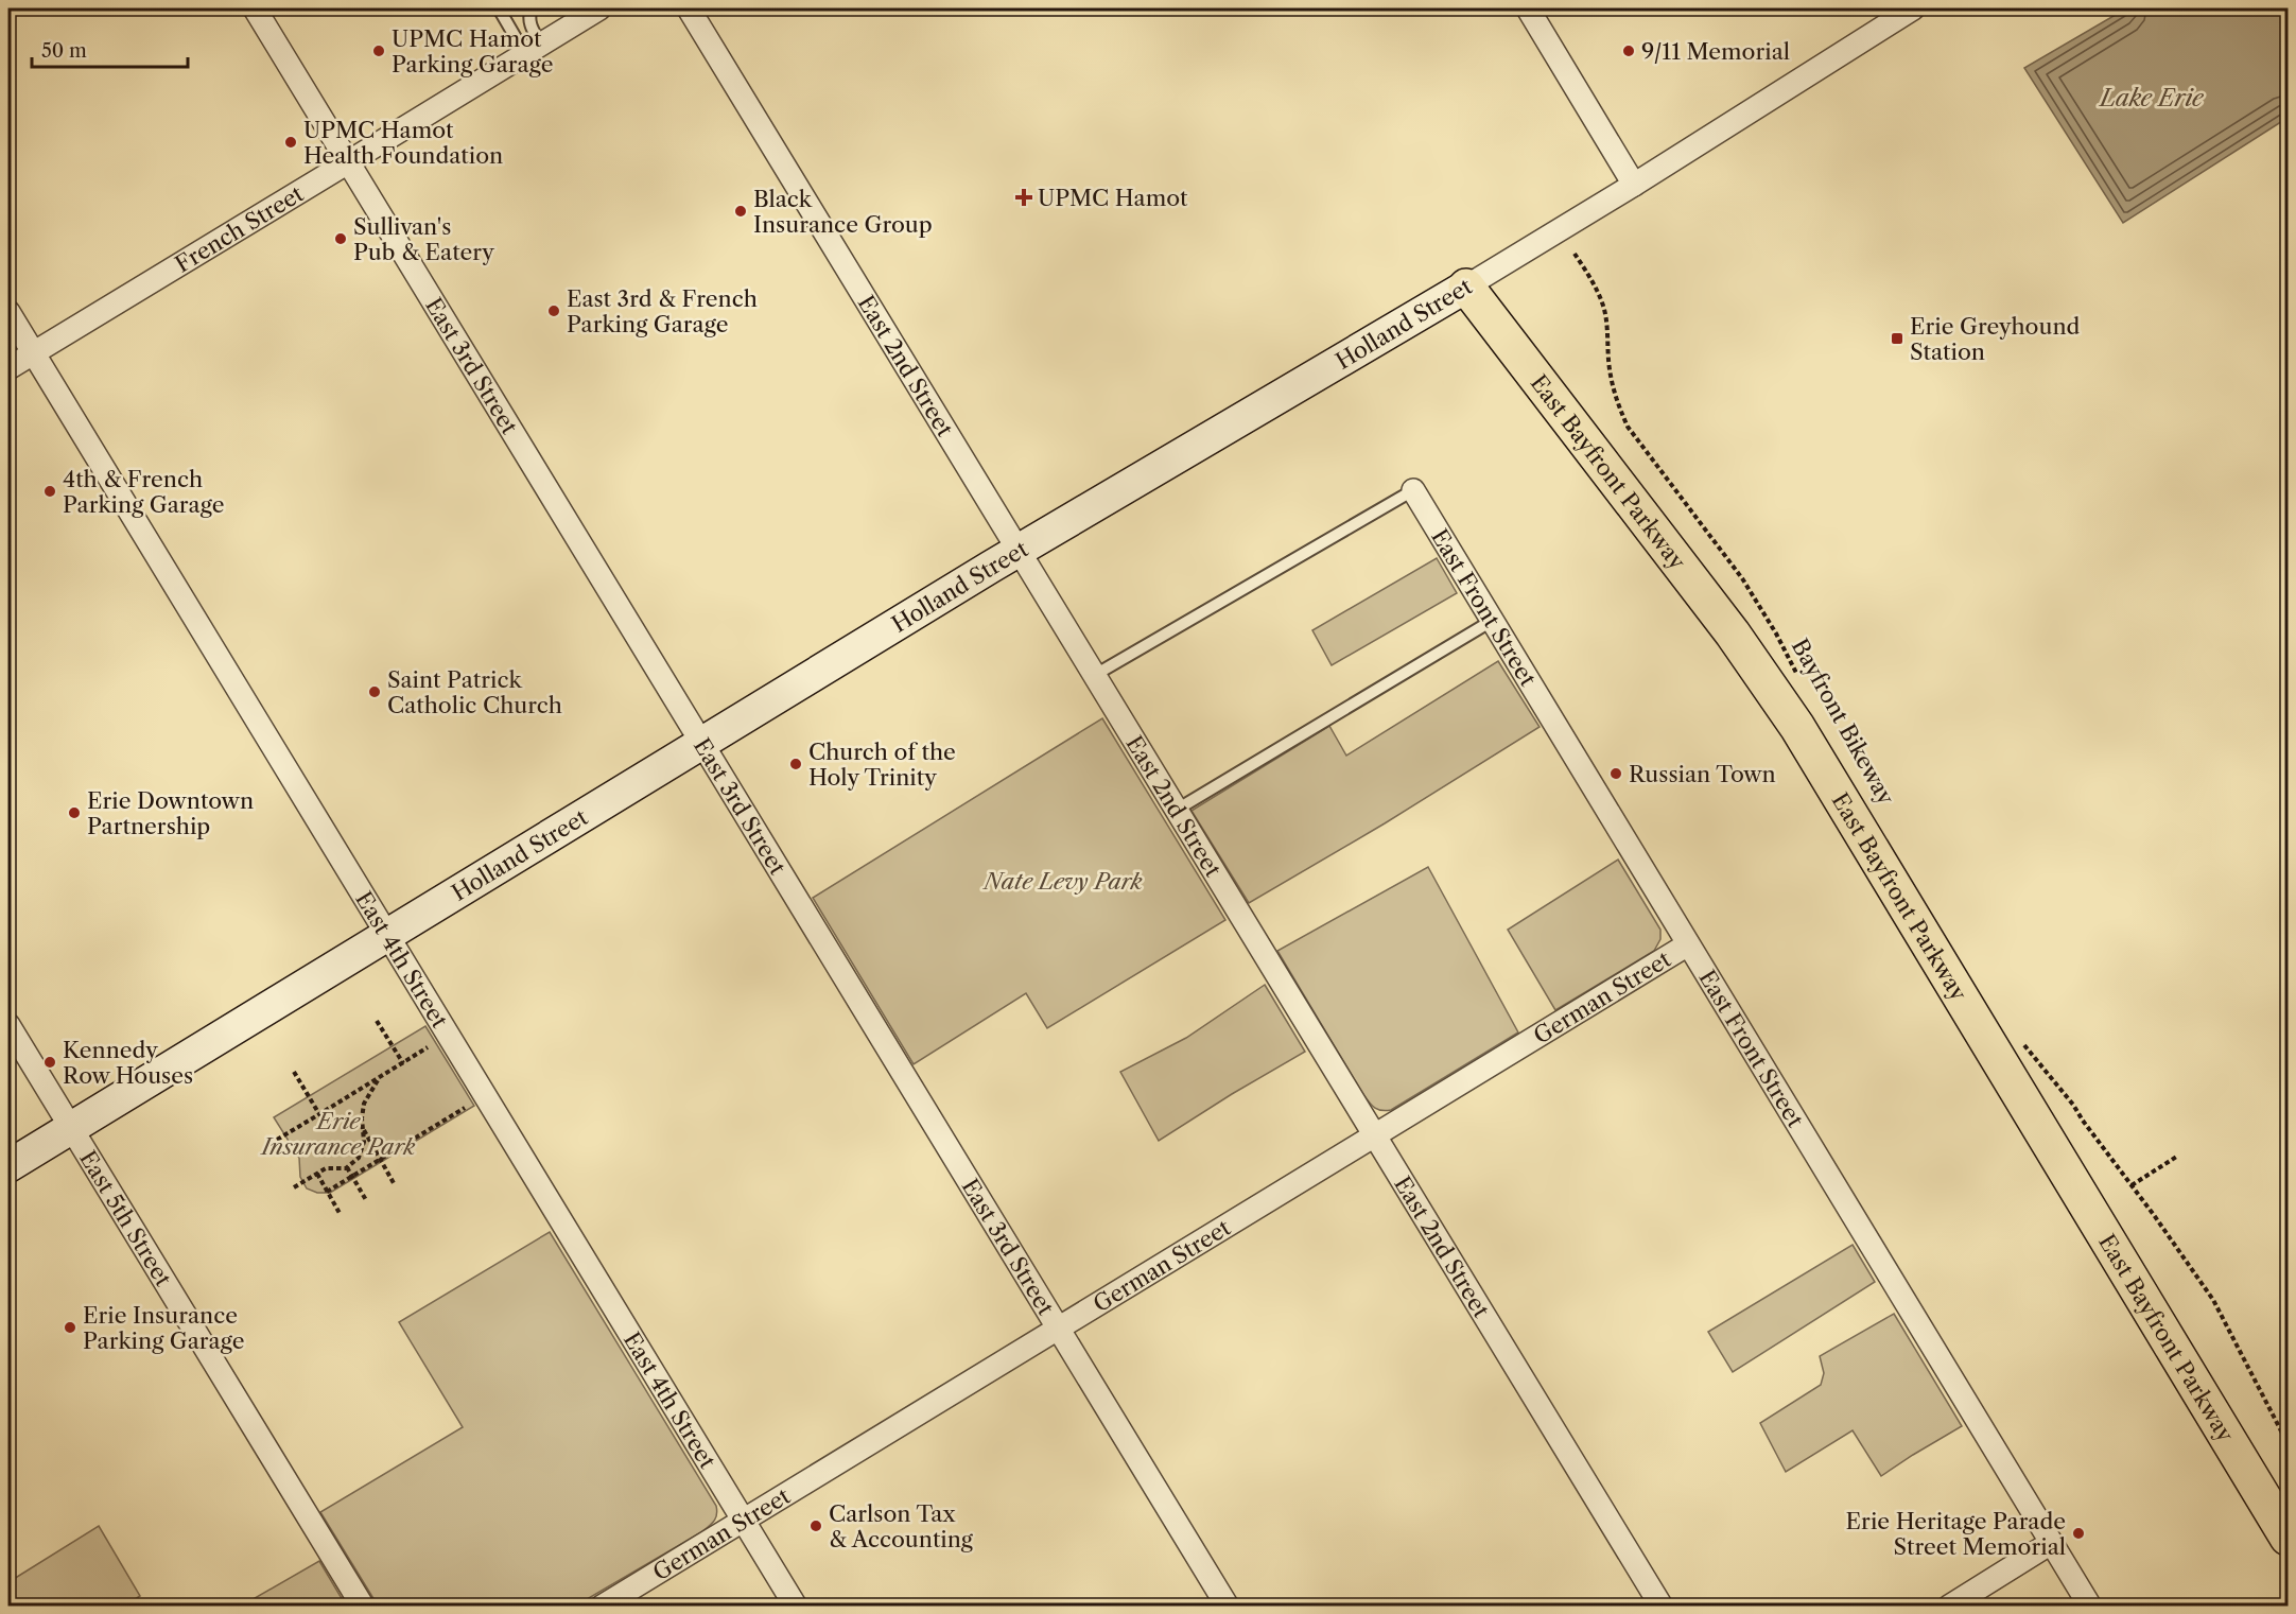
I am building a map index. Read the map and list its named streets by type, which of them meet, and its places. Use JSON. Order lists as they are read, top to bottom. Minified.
{"streets":{"highway":["East Bayfront Parkway"],"street":["French Street","Holland Street","East 3rd Street","East 2nd Street","East Front Street","East 4th Street","German Street","East 5th Street"],"path":["Bayfront Bikeway"]},"crossings":[["French Street","East 3rd Street"],["French Street","East 4th Street"],["Holland Street","East 3rd Street"],["Holland Street","East 2nd Street"],["Holland Street","East Bayfront Parkway"],["Holland Street","East 4th Street"],["Holland Street","East 5th Street"],["East 3rd Street","German Street"],["East 2nd Street","German Street"],["East Front Street","German Street"],["East 4th Street","German Street"]],"water":["Lake Erie"],"parks":["Nate Levy Park","Erie Insurance Park"],"places":{"other":["UPMC Hamot Parking Garage","9/11 Memorial","UPMC Hamot Health Foundation","Black Insurance Group","Sullivan's Pub & Eatery","East 3rd & French Parking Garage","4th & French Parking Garage","Saint Patrick Catholic Church","Church of the Holy Trinity","Russian Town","Erie Downtown Partnership","Kennedy Row Houses","Erie Insurance Parking Garage","Carlson Tax & Accounting","Erie Heritage Parade Street Memorial"],"health":["UPMC Hamot"],"transit":["Erie Greyhound Station"]},"scale_bar":"50 m"}
